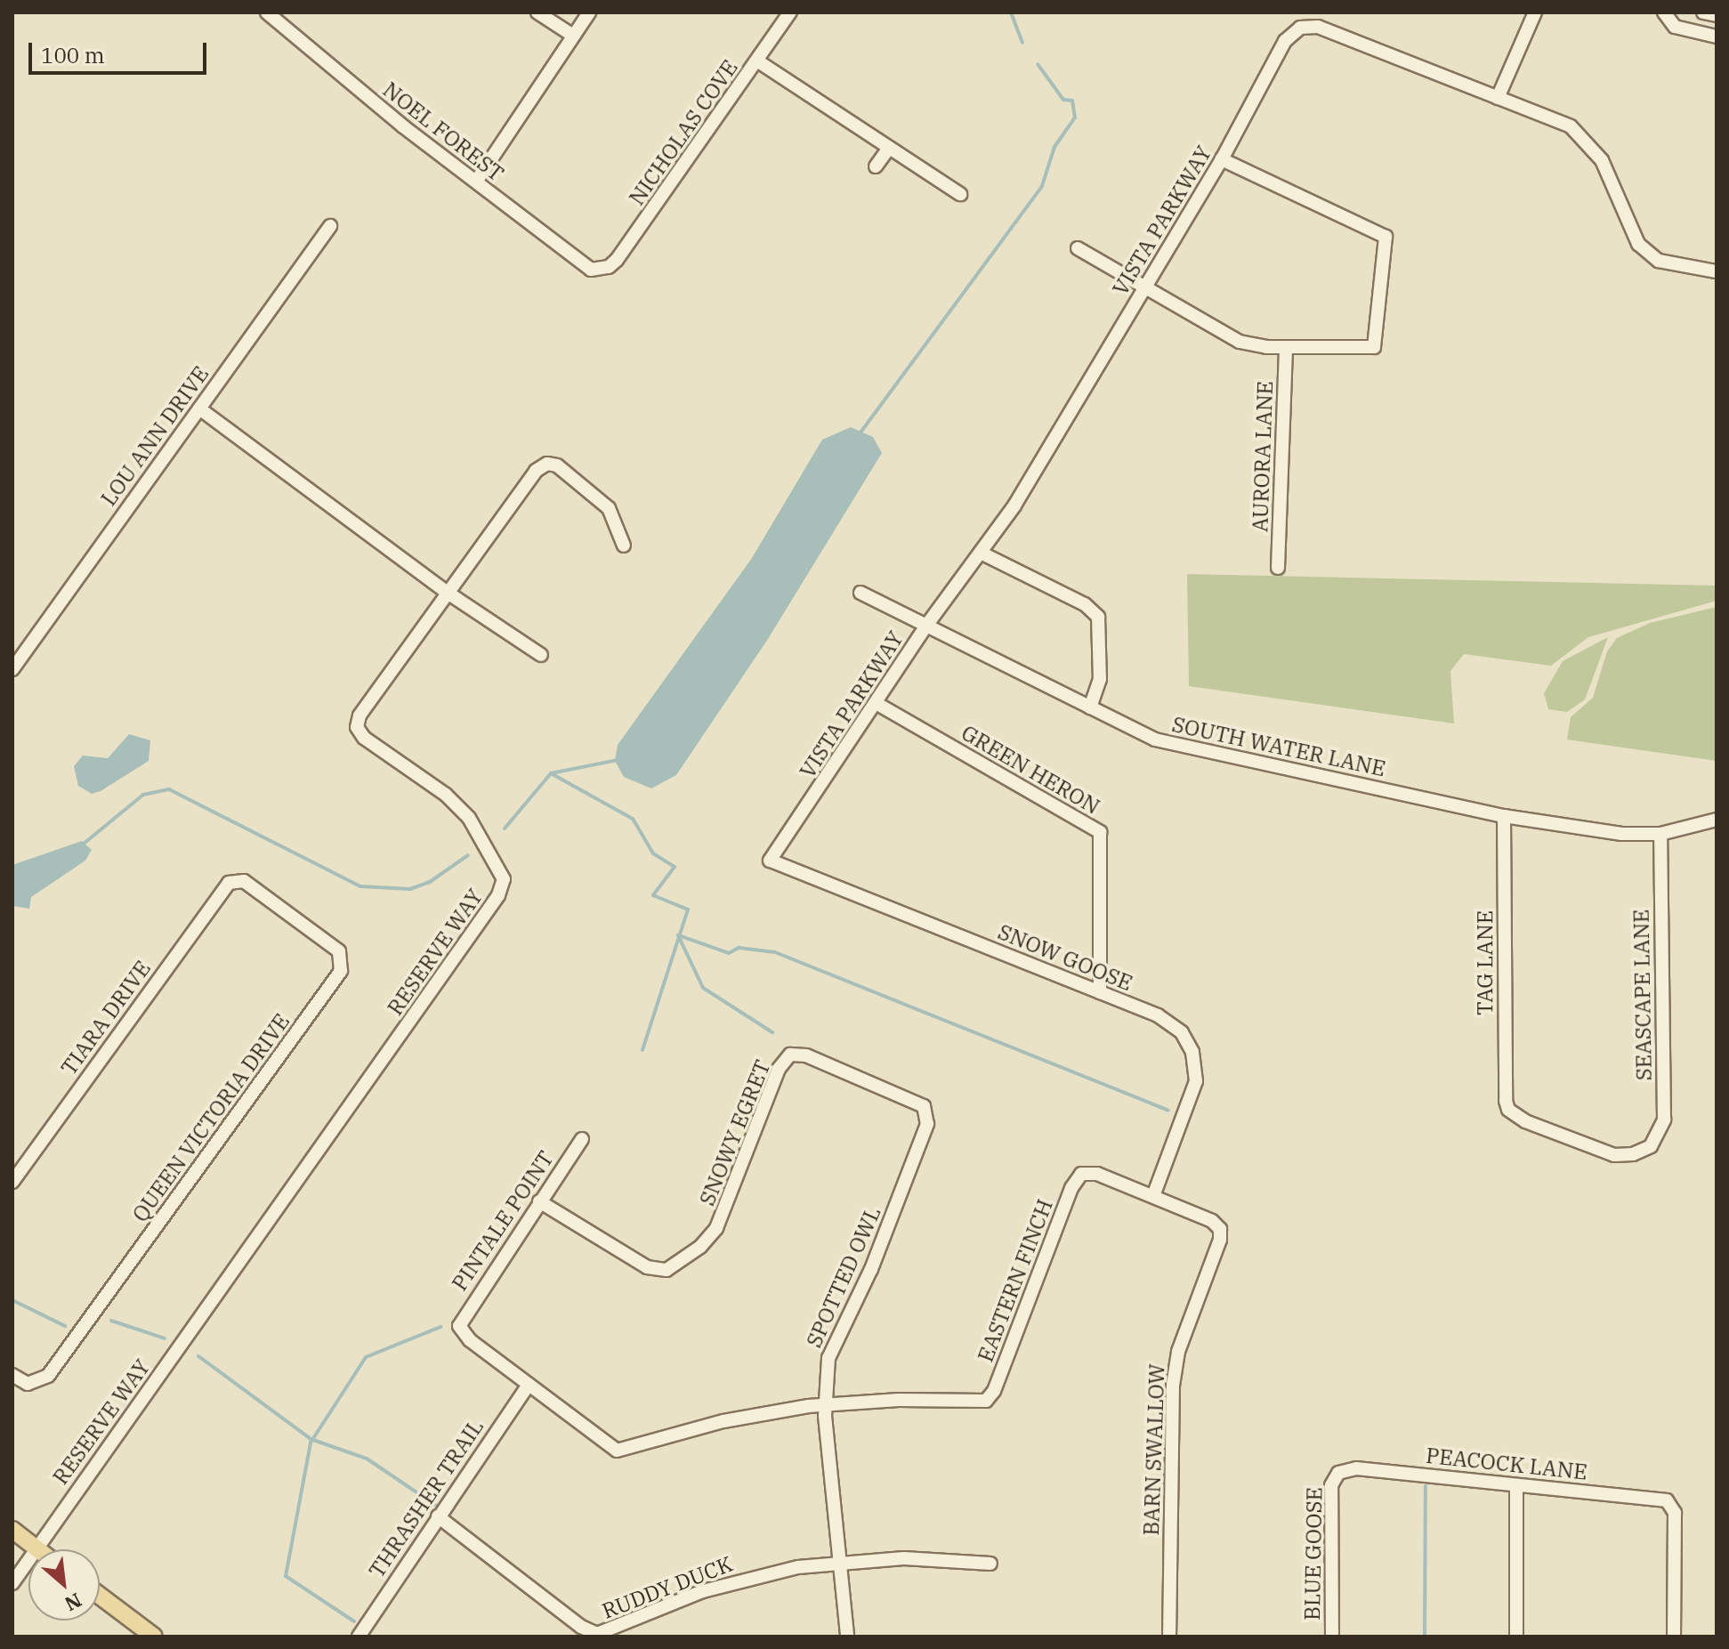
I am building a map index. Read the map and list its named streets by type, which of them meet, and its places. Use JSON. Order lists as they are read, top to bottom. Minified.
{"streets":{"street":["NOEL FOREST","NICHOLAS COVE","VISTA PARKWAY","LOU ANN DRIVE","AURORA LANE","SOUTH WATER LANE","GREEN HERON","RESERVE WAY","SNOW GOOSE","TAG LANE","SEASCAPE LANE","TIARA DRIVE","QUEEN VICTORIA DRIVE","SNOWY EGRET","PINTALE POINT","SPOTTED OWL","EASTERN FINCH","BARN SWALLOW","PEACOCK LANE","THRASHER TRAIL","BLUE GOOSE","RUDDY DUCK"]},"crossings":[["NOEL FOREST","NICHOLAS COVE"],["VISTA PARKWAY","SOUTH WATER LANE"],["VISTA PARKWAY","GREEN HERON"],["VISTA PARKWAY","SNOW GOOSE"],["SOUTH WATER LANE","TAG LANE"],["SOUTH WATER LANE","SEASCAPE LANE"],["GREEN HERON","SNOW GOOSE"],["SNOW GOOSE","EASTERN FINCH"],["SNOW GOOSE","BARN SWALLOW"],["TAG LANE","SEASCAPE LANE"],["TIARA DRIVE","QUEEN VICTORIA DRIVE"],["SNOWY EGRET","PINTALE POINT"],["SNOWY EGRET","SPOTTED OWL"],["PINTALE POINT","THRASHER TRAIL"],["SPOTTED OWL","EASTERN FINCH"],["SPOTTED OWL","RUDDY DUCK"],["EASTERN FINCH","BARN SWALLOW"],["PEACOCK LANE","BLUE GOOSE"],["THRASHER TRAIL","RUDDY DUCK"]],"scale_bar":"100 m","north":"bottom right"}
